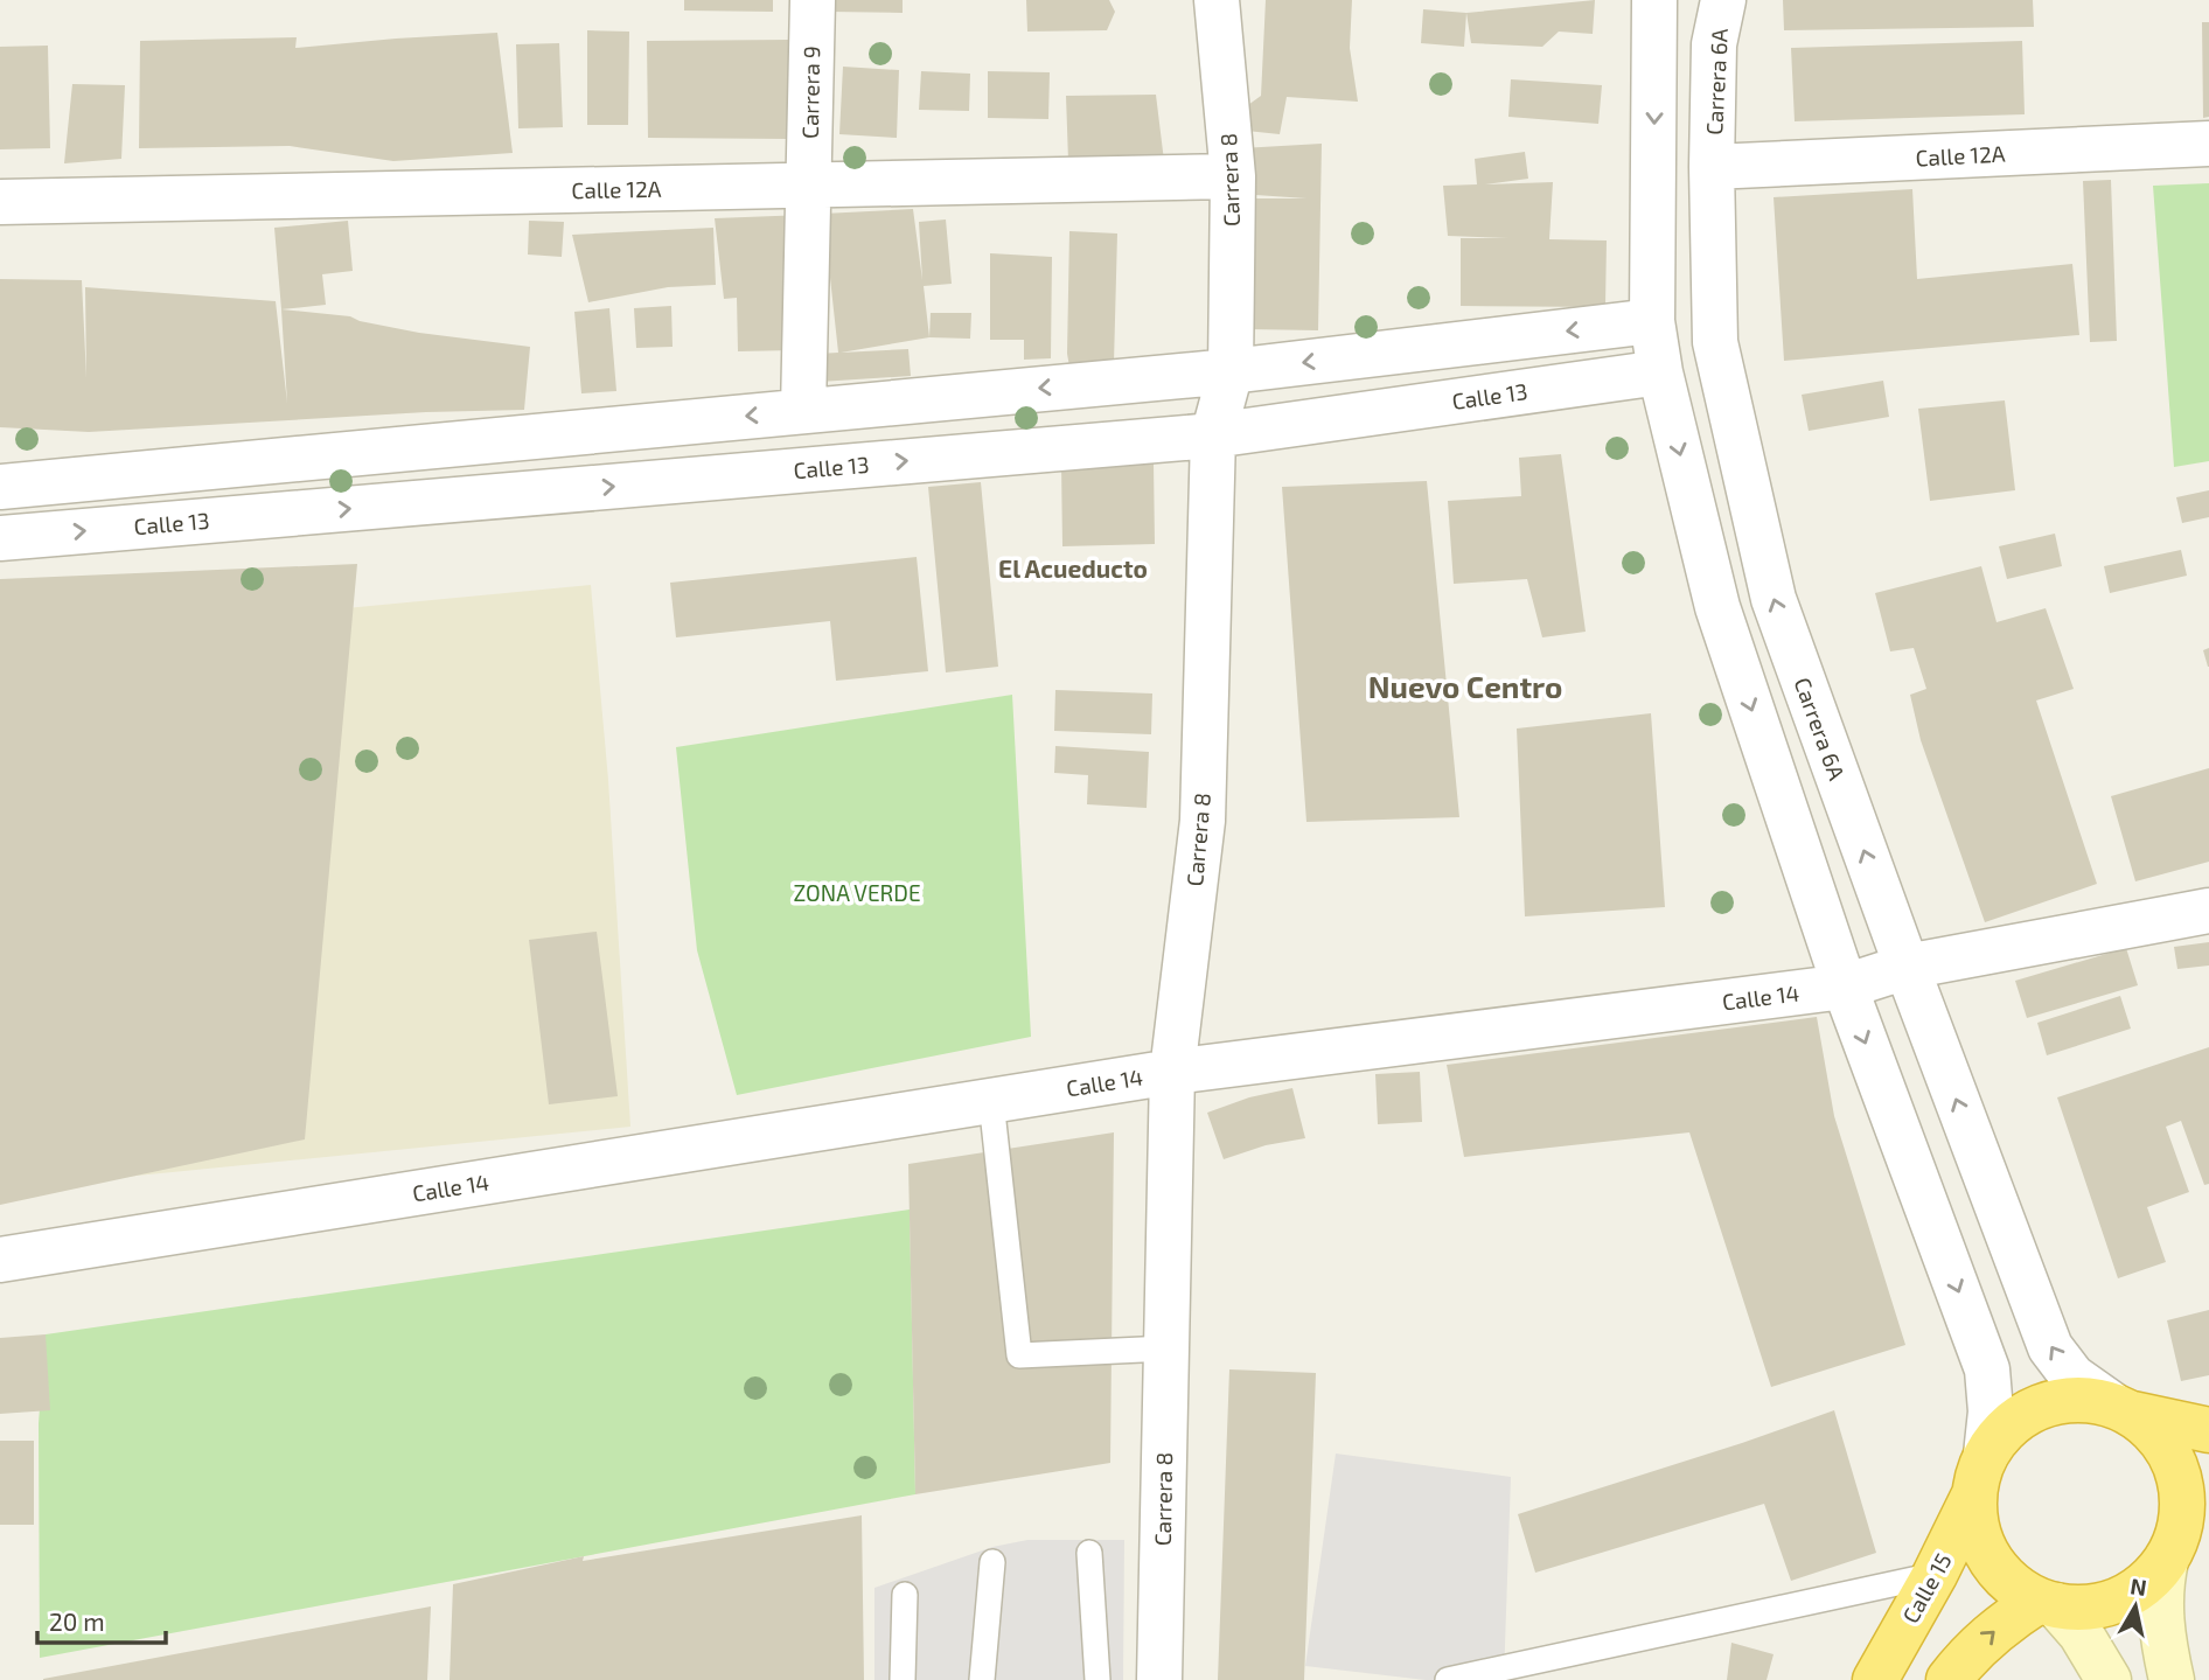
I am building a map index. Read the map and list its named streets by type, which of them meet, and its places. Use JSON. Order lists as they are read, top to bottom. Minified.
{"streets":{"highway":["Carrera 6A","Calle 15"],"street":["Carrera 9","Calle 12A","Carrera 8","Calle 13","Calle 14"]},"crossings":[["Carrera 6A","Calle 12A"],["Carrera 6A","Calle 14"],["Carrera 6A","Calle 15"],["Carrera 9","Calle 12A"],["Calle 12A","Carrera 8"],["Carrera 8","Calle 13"],["Carrera 8","Calle 14"]],"districts":["El Acueducto","Nuevo Centro"],"parks":["ZONA VERDE"],"scale_bar":"20 m","north":"top"}
